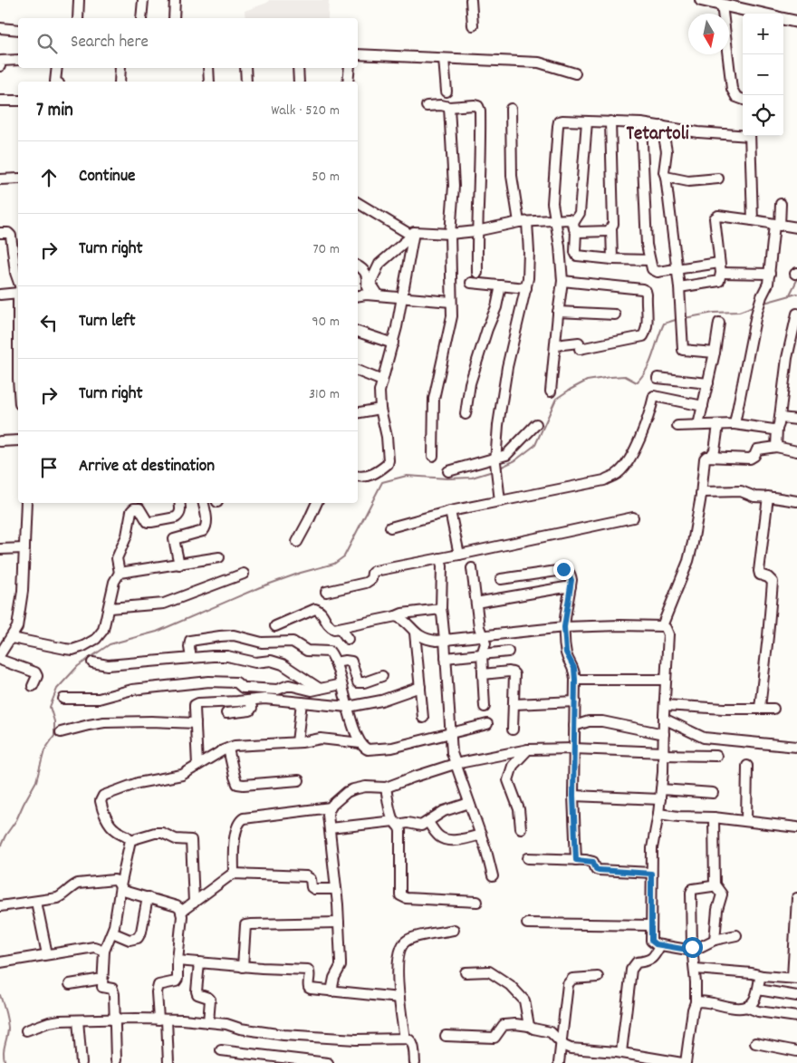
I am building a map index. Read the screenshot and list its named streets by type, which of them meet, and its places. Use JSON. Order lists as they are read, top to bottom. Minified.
{"districts":["Tetartoli"],"north":"bottom","page":{"map_buttons":["+","−"],"search":"Search here","heading":["7 min","Walk · 520 m"],"list":[["Continue","50 m"],["Turn right","70 m"],["Turn left","90 m"],["Turn right","310 m"],"Arrive at destination"]}}
